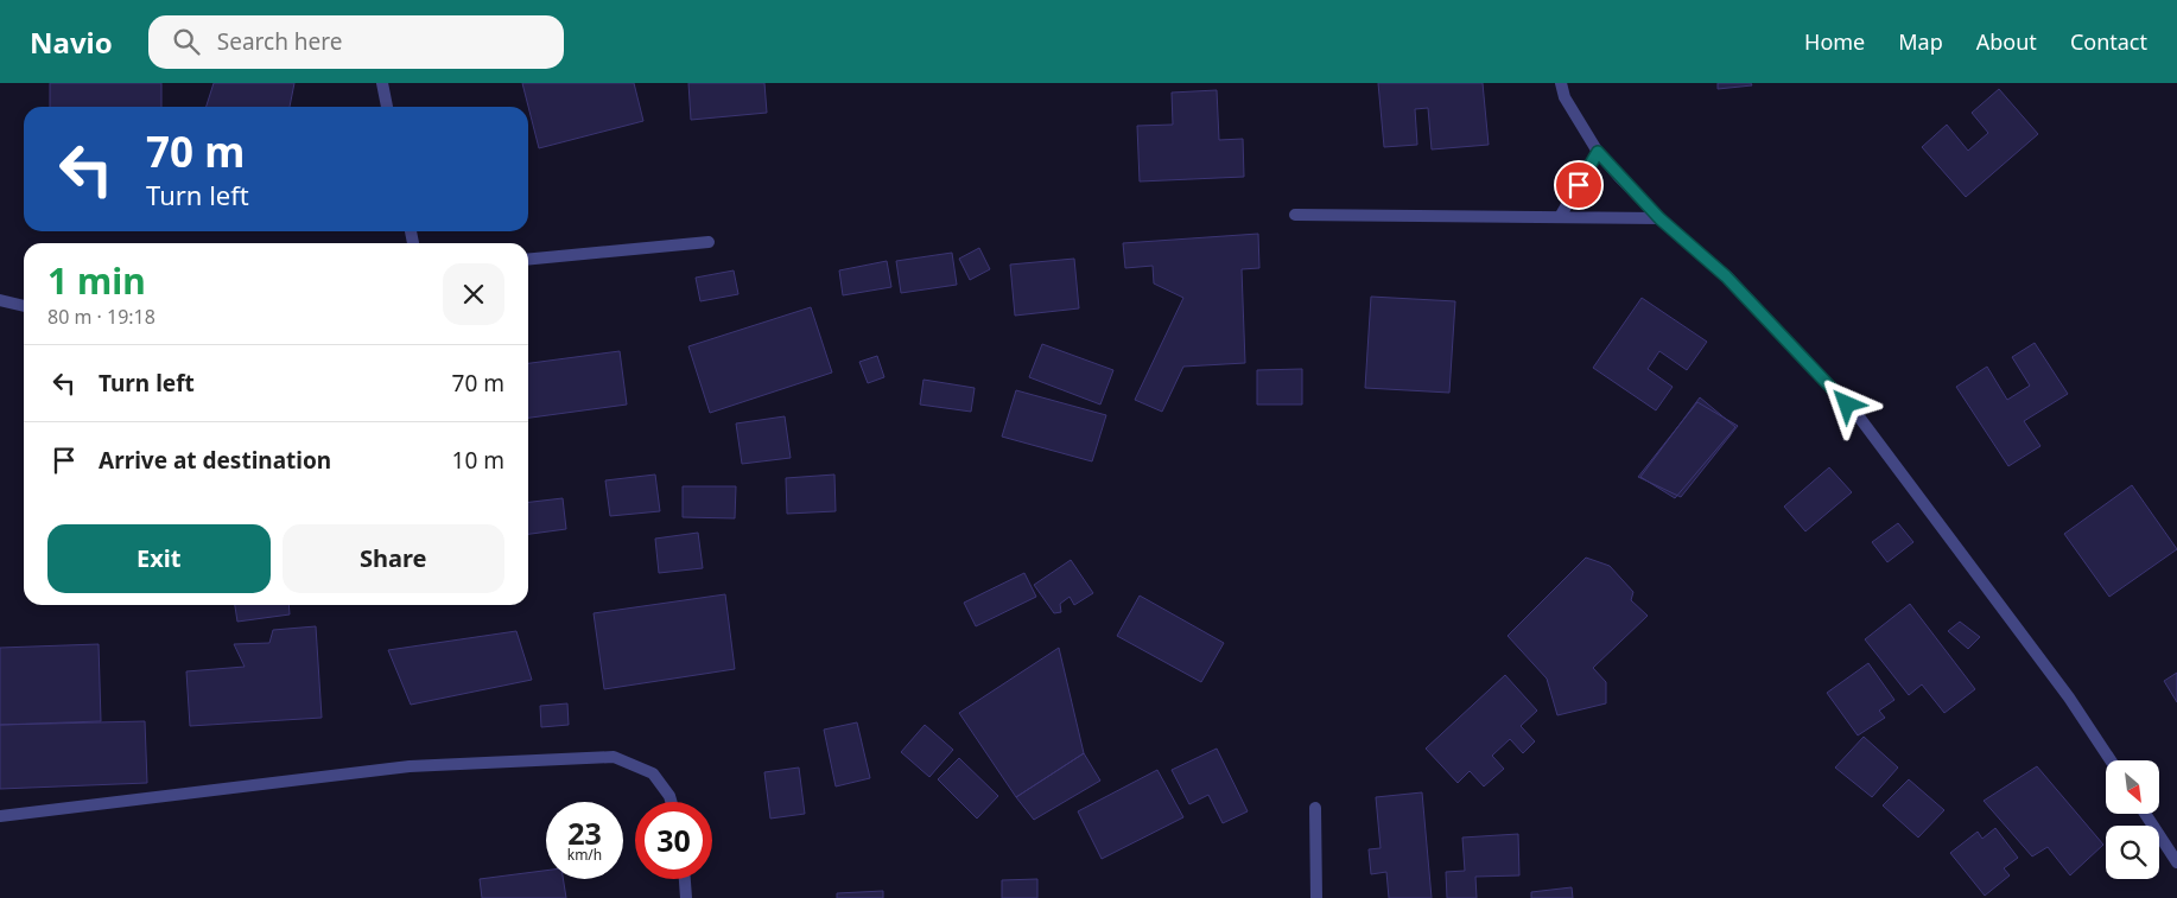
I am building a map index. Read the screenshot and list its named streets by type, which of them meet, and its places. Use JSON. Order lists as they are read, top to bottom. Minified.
{"north":"bottom right","page":{"header":"Navio","search":"Search here","nav":["Home","Map","About","Contact"],"turn":["70 m","Turn left"],"heading":["1 min","80 m · 19:18"],"list":[{"name":"Turn left","value":"70 m"},{"name":"Arrive at destination","value":"10 m"}],"buttons":["Exit","Share"],"speed":"23 km/h","limit":"30"}}
